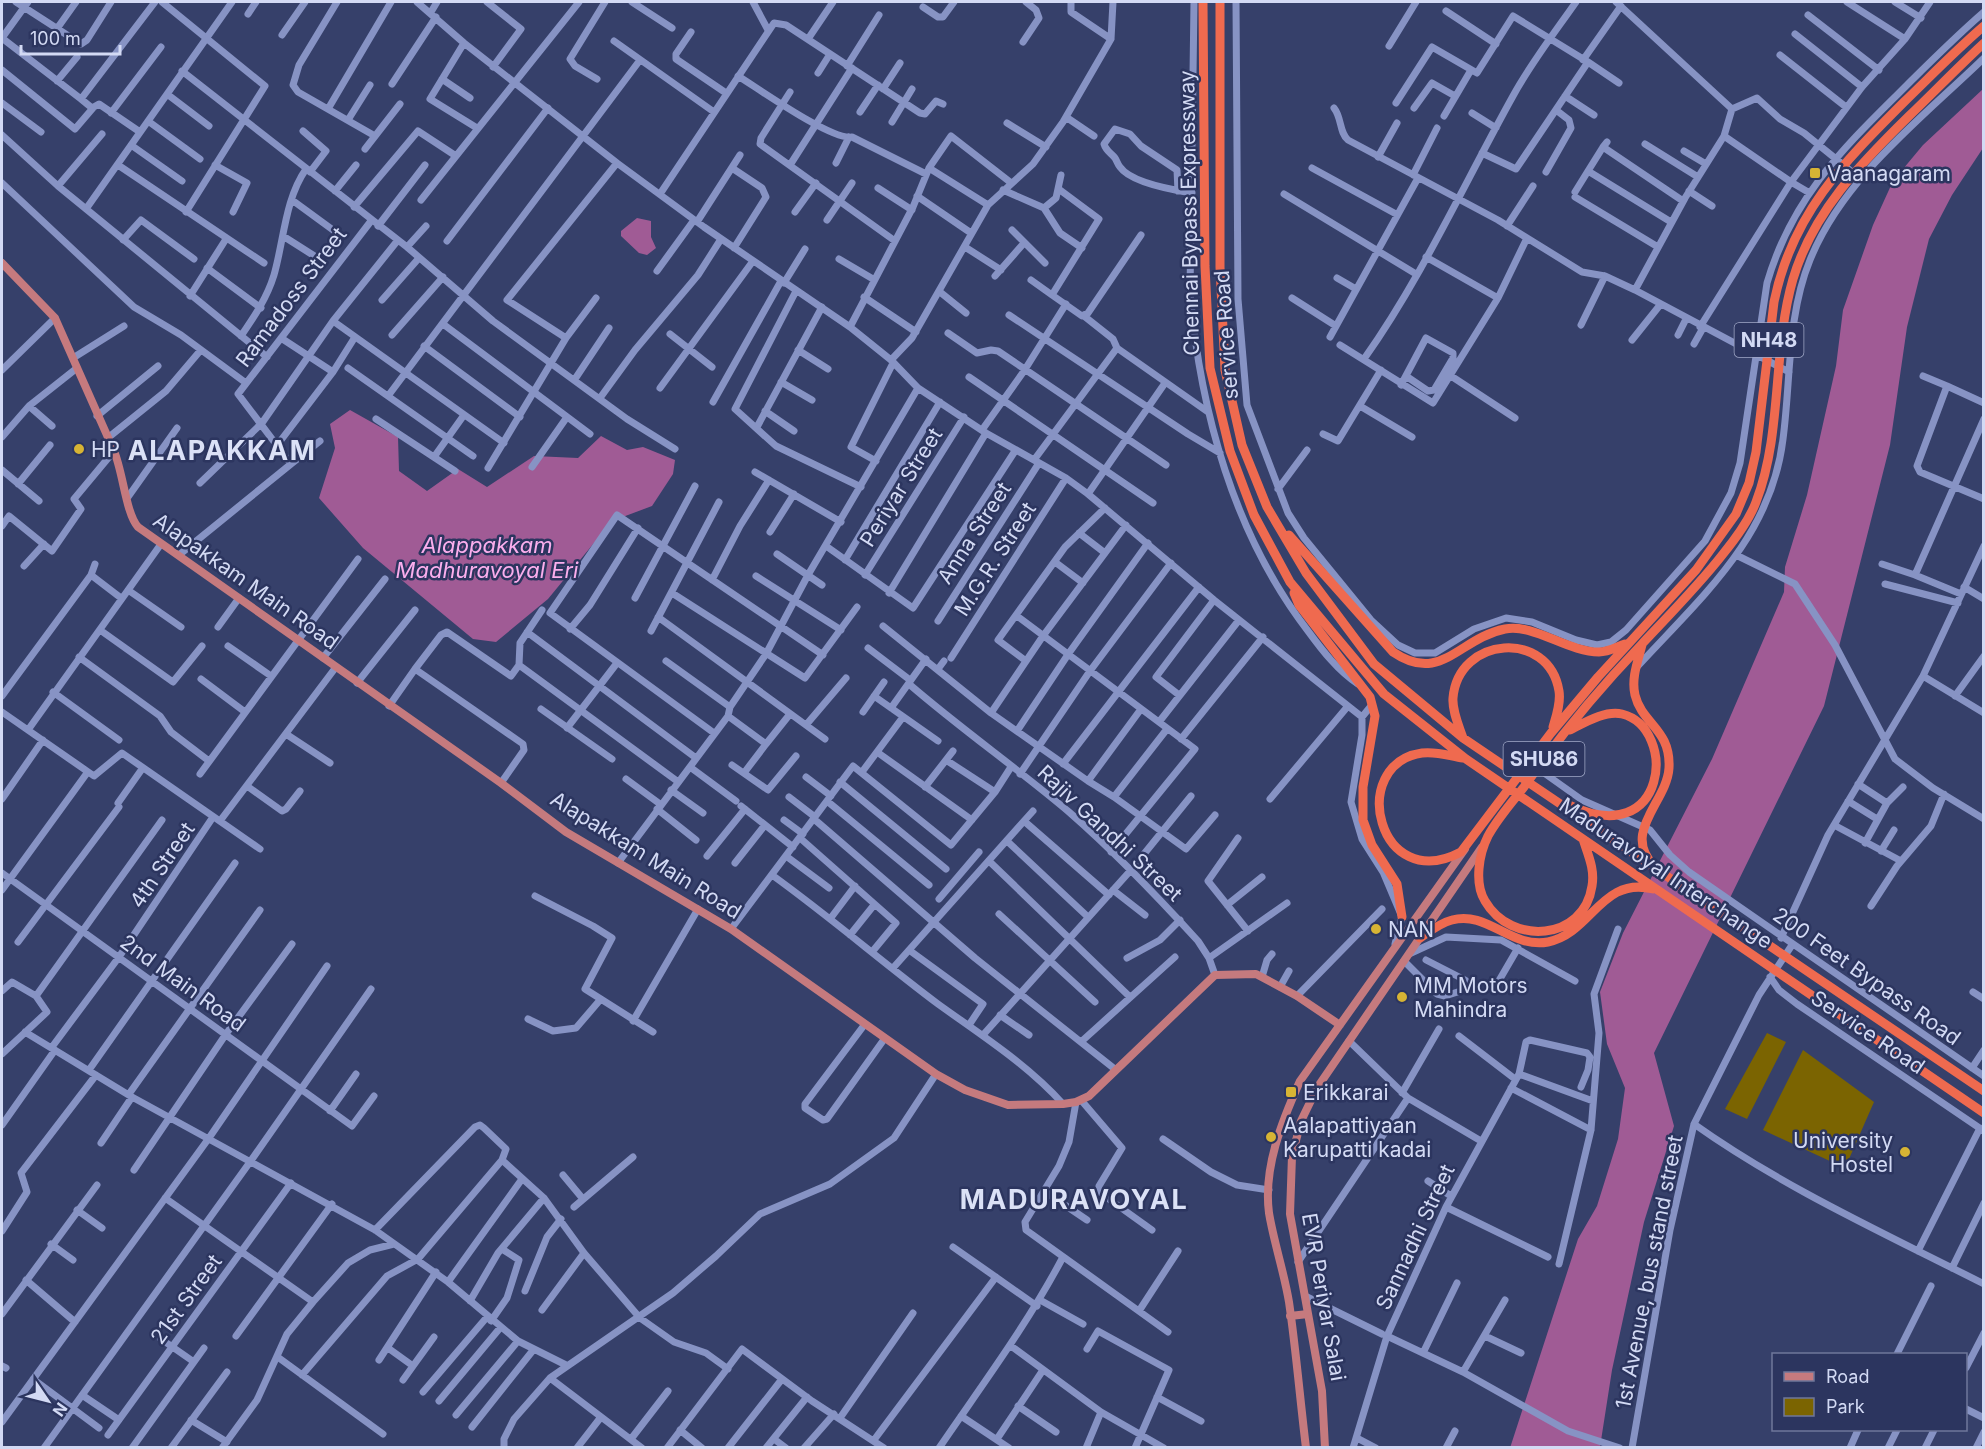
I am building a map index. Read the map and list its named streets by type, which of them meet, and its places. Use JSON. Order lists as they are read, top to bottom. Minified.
{"streets":{"highway":["Chennai Bypass Expressway","NH48","SHU86","Maduravoyal Interchange"],"main road":["Alapakkam Main Road","EVR Periyar Salai"],"street":["Ramadoss Street","service Road","Periyar Street","Anna Street","M.G.R. Street","Rajiv Gandhi Street","4th Street","200 Feet Bypass Road","2nd Main Road","Service Road","Sannadhi Street","1st Avenue, bus stand street","21st Street"]},"crossings":[["Chennai Bypass Expressway","Maduravoyal Interchange"],["NH48","SHU86"],["Alapakkam Main Road","4th Street"],["SHU86","200 Feet Bypass Road"],["SHU86","EVR Periyar Salai"],["4th Street","2nd Main Road"],["Service Road","1st Avenue, bus stand street"]],"districts":["ALAPAKKAM","MADURAVOYAL"],"water":["Alappakkam Madhuravoyal Eri"],"places":{"transit":["Vaanagaram","Erikkarai"],"other":["HP","NAN","MM Motors Mahindra","Aalapattiyaan Karupatti kadai","University Hostel"]},"legend":["Road","Park"],"scale_bar":"100 m","north":"bottom right"}
